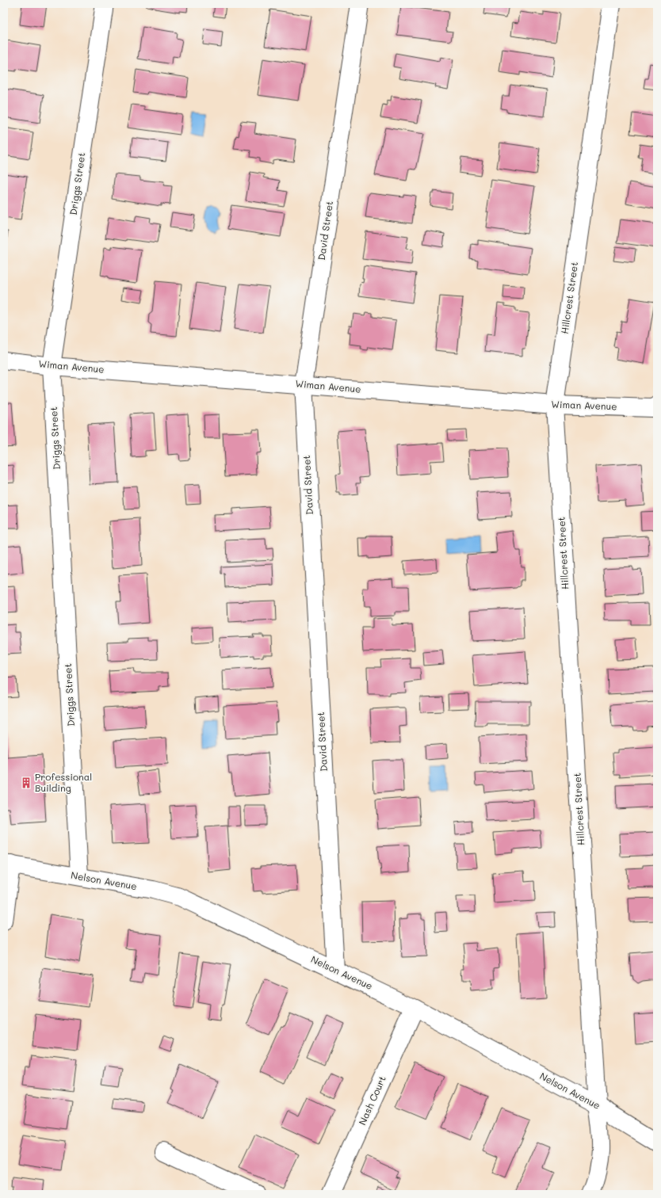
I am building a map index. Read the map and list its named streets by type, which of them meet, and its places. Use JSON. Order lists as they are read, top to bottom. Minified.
{"streets":{"street":["Driggs Street","David Street","Hillcrest Street","Wiman Avenue","Nelson Avenue","Nash Court"]},"crossings":[["Driggs Street","Wiman Avenue"],["Driggs Street","Nelson Avenue"],["David Street","Wiman Avenue"],["David Street","Nelson Avenue"],["Hillcrest Street","Wiman Avenue"],["Hillcrest Street","Nelson Avenue"],["Nelson Avenue","Nash Court"]],"places":{"building":["Professional Building"]}}
